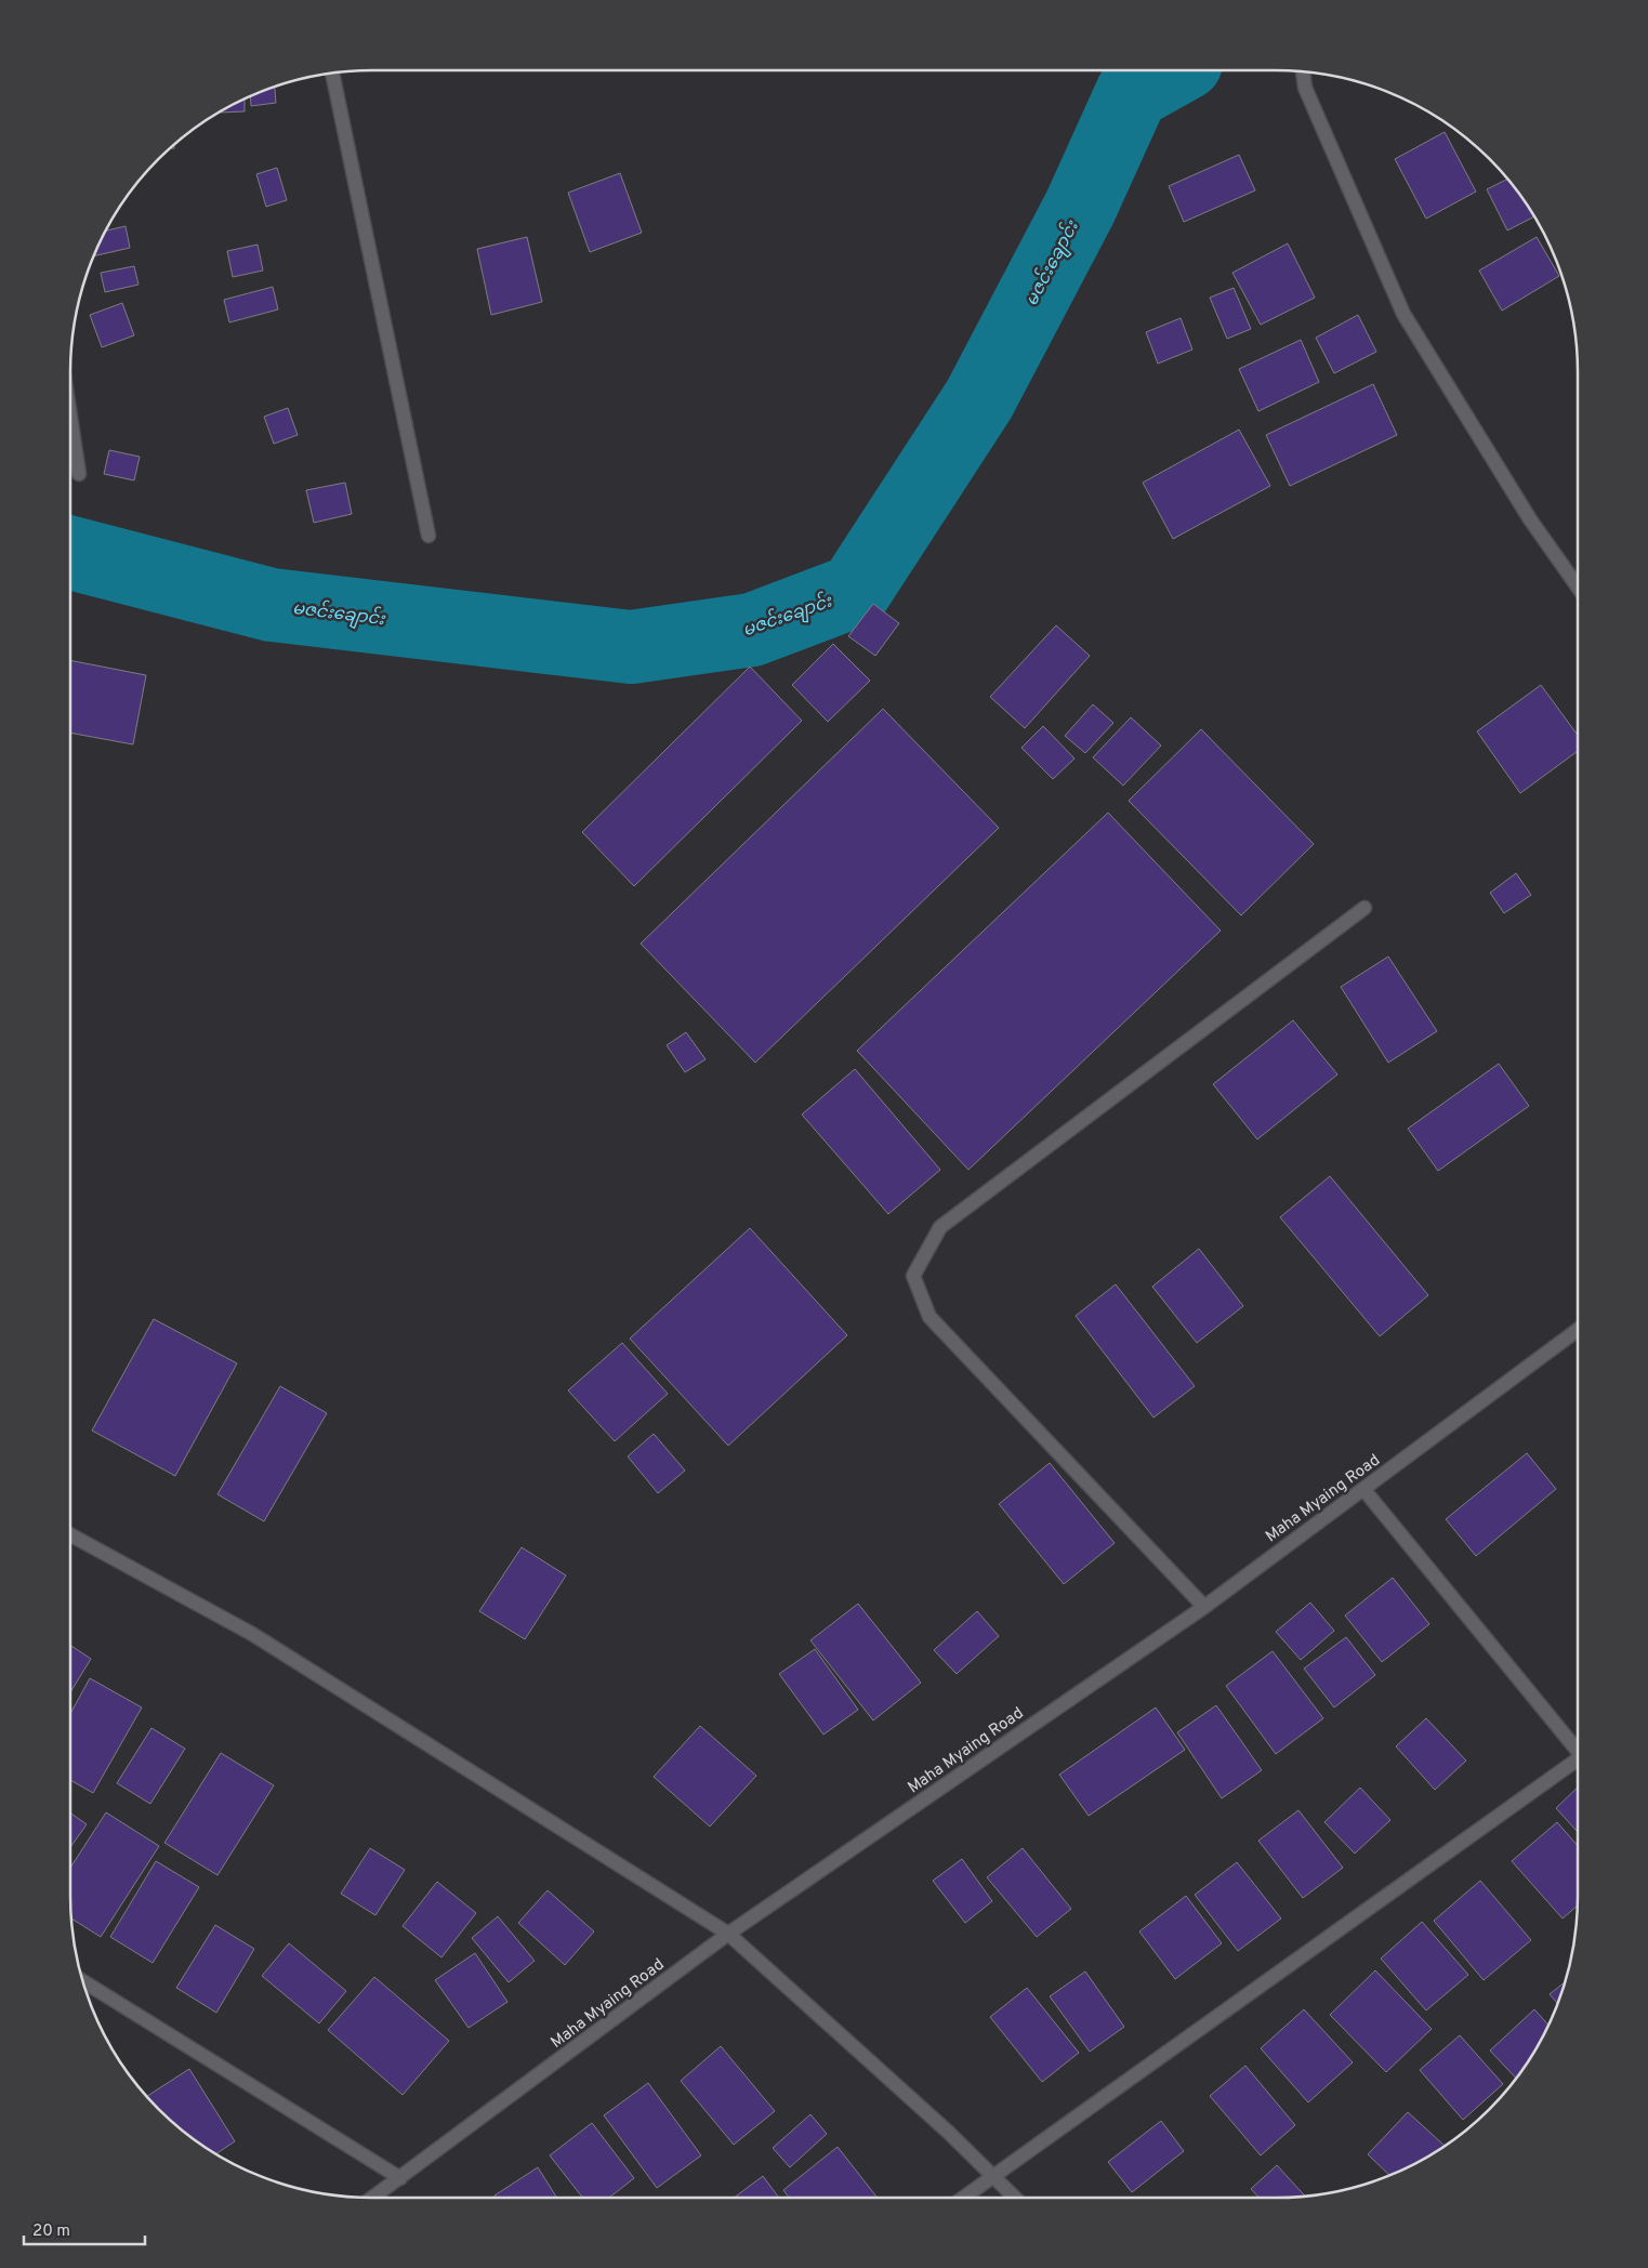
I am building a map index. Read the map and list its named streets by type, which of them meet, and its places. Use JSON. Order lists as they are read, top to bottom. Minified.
{"streets":{"street":["Maha Myaing Road"]},"water":["မဇင်းချောင်း"],"scale_bar":"20 m"}
